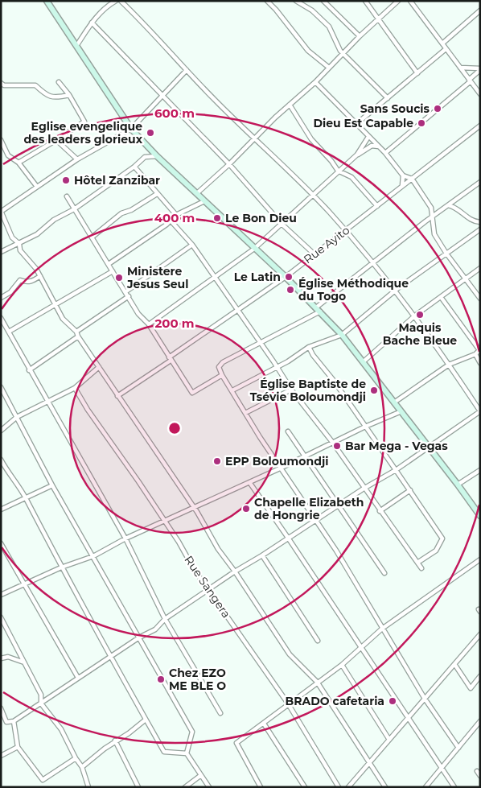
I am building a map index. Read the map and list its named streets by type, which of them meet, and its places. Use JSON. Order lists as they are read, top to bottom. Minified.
{"streets":{"street":["Rue Ayito","Rue Sangera"]},"places":["Sans Soucis","Dieu Est Capable","Eglise evengelique des leaders glorieux","Hôtel Zanzibar","Le Bon Dieu","Le Latin","Ministere Jesus Seul","Église Méthodique du Togo","Maquis Bache Bleue","Église Baptiste de Tsévie Boloumondji","Bar Mega - Vegas","EPP Boloumondji","Chapelle Elizabeth de Hongrie","Chez EZO ME BLE O","BRADO cafetaria"],"rings":["600 m","400 m","200 m"]}
